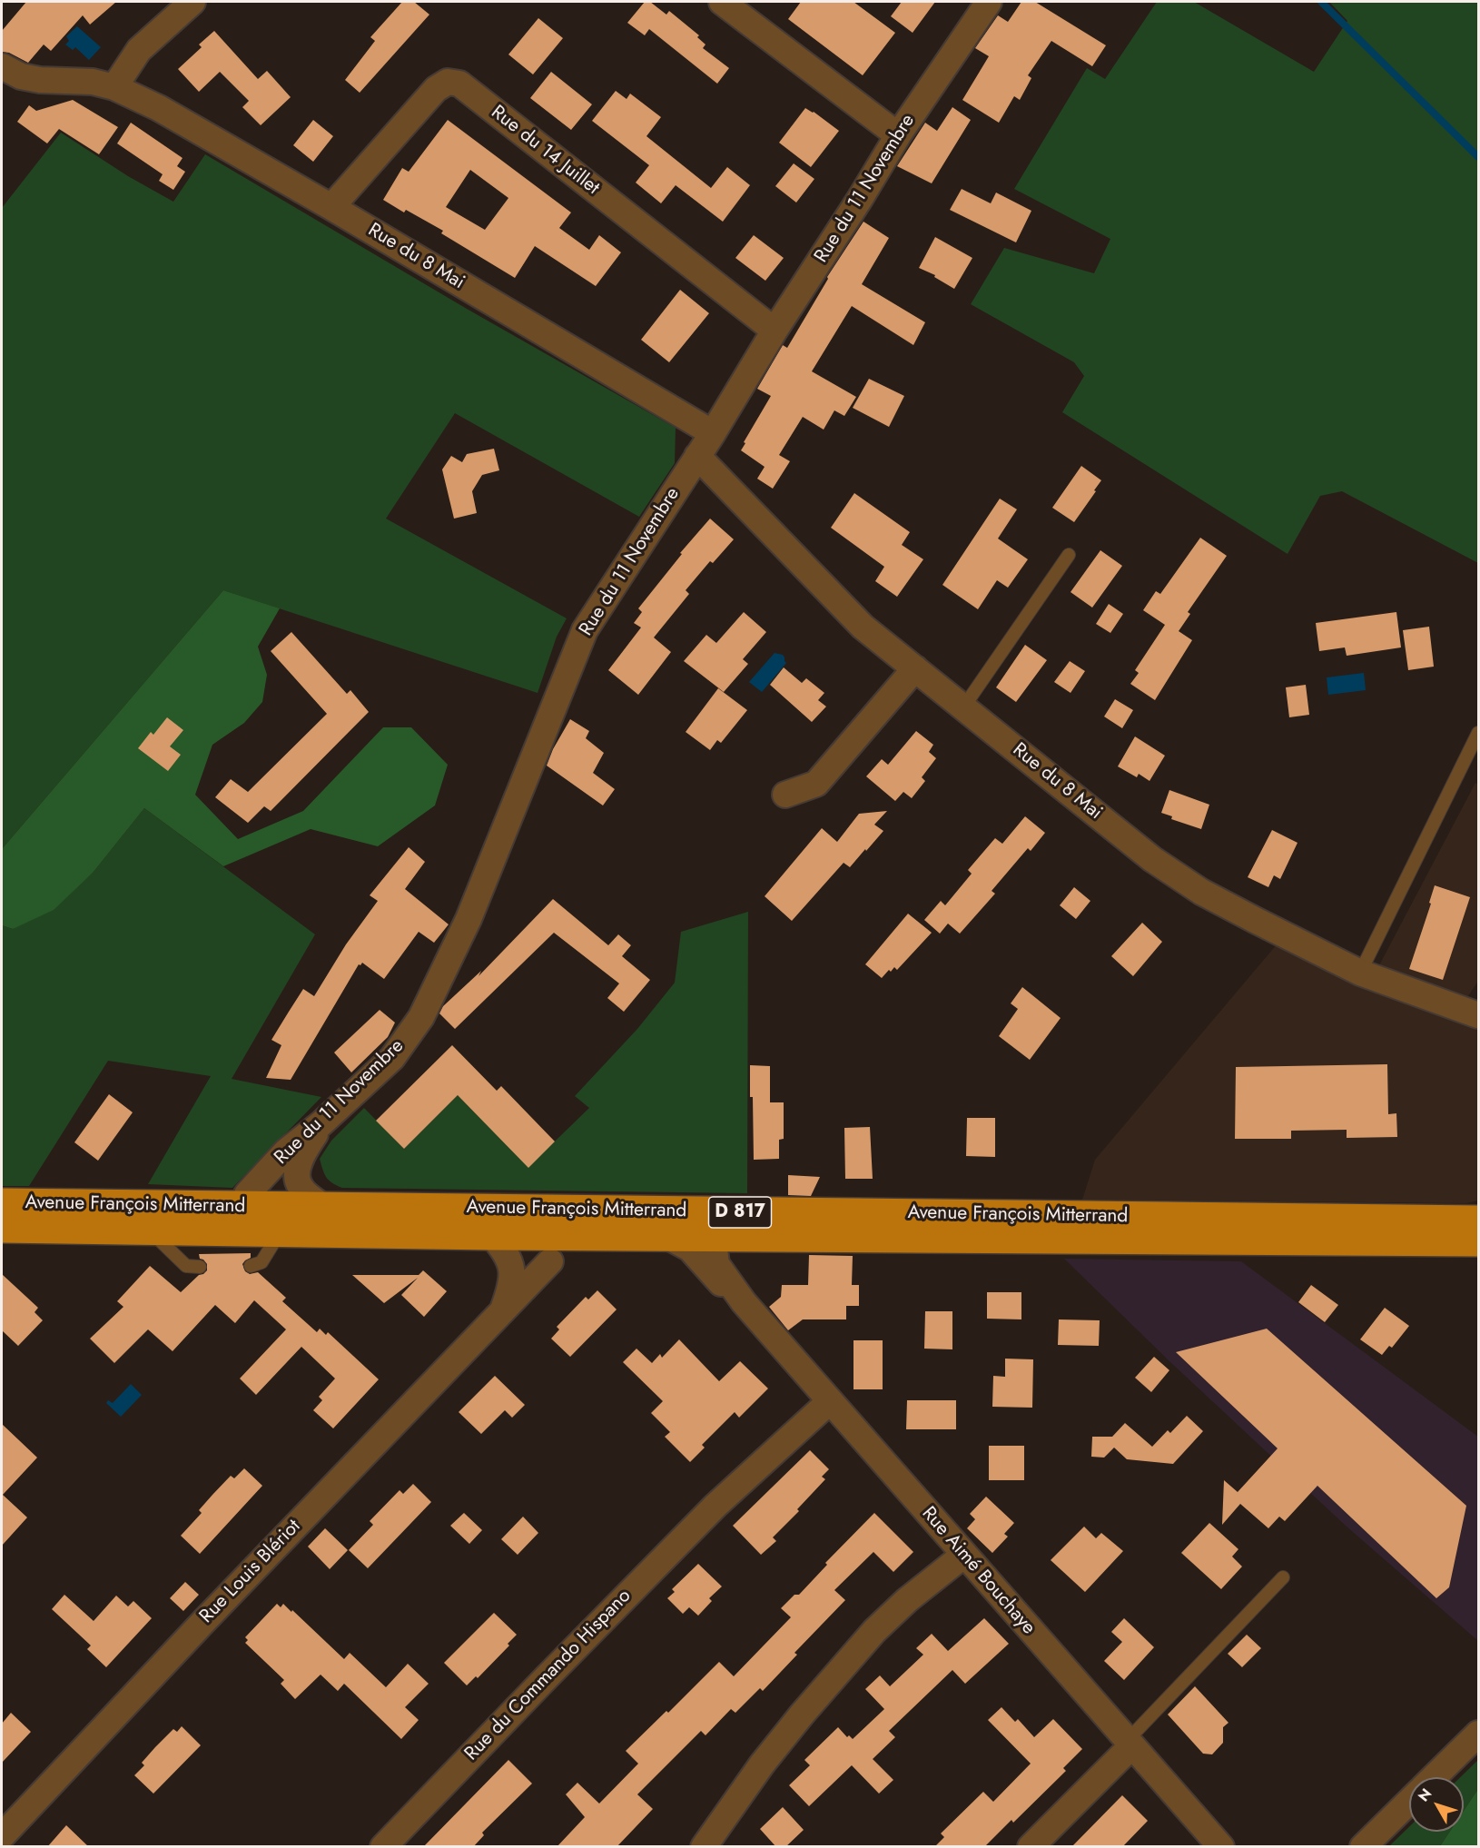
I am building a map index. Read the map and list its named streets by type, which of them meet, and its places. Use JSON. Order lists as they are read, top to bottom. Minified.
{"streets":{"main road":["Avenue François Mitterrand","D 817"],"street":["Rue du 14 Juillet","Rue du 11 Novembre","Rue du 8 Mai","Rue Aimé Bouchaye","Rue Louis Blériot","Rue du Commando Hispano"]},"crossings":[["Rue du 14 Juillet","Rue du 11 Novembre"],["Rue du 14 Juillet","Rue du 8 Mai"],["Rue du 11 Novembre","Rue du 8 Mai"],["Rue du 11 Novembre","Avenue François Mitterrand"],["Avenue François Mitterrand","Rue Aimé Bouchaye"],["Avenue François Mitterrand","Rue Louis Blériot"],["Rue Aimé Bouchaye","Rue du Commando Hispano"]],"north":"top left"}
